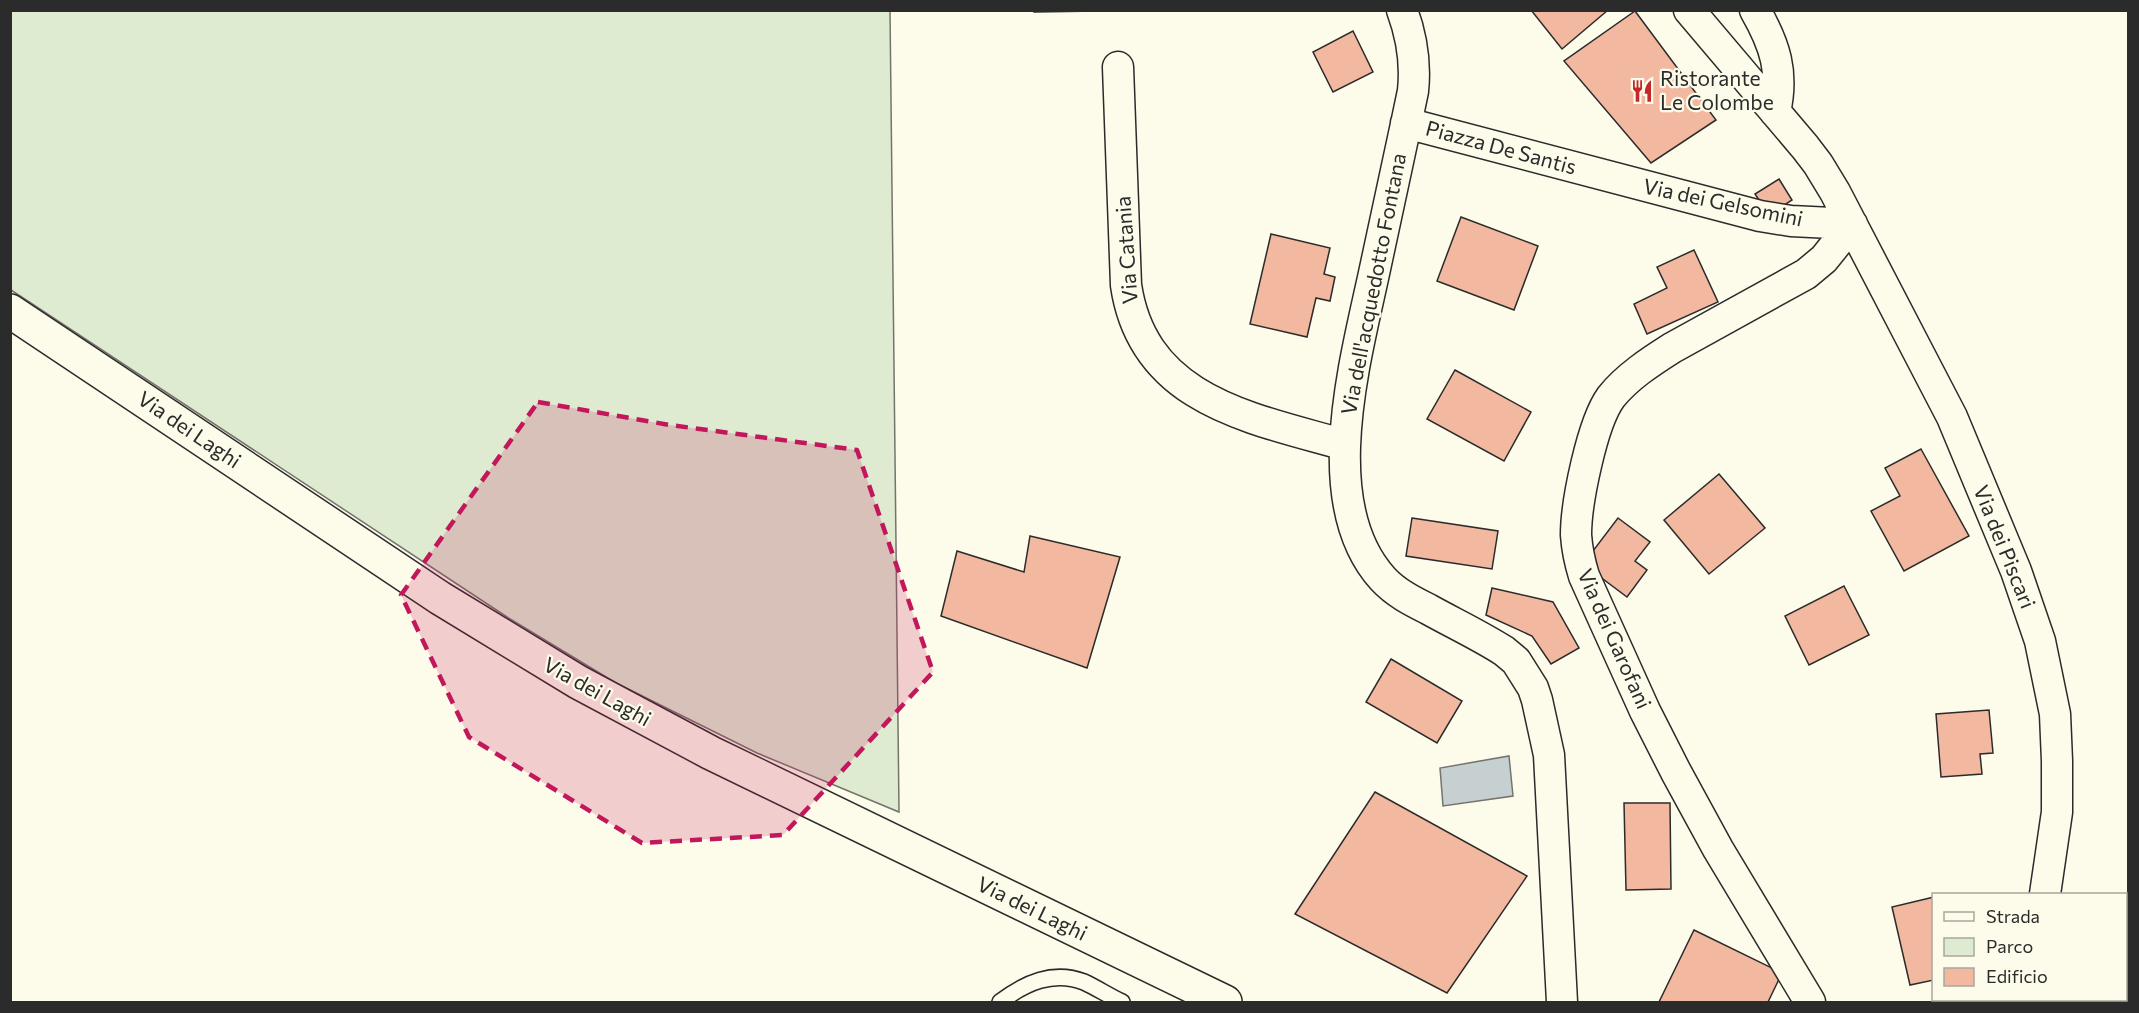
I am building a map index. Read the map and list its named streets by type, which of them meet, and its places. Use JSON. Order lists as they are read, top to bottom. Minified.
{"streets":{"main road":["Via dei Laghi"],"street":["Piazza De Santis","Via dei Gelsomini","Via Catania","Via dell'acquedotto Fontana","Via dei Piscari","Via dei Garofani"]},"crossings":[["Piazza De Santis","Via dei Gelsomini"],["Piazza De Santis","Via dell'acquedotto Fontana"],["Via dei Gelsomini","Via dei Piscari"],["Via dei Gelsomini","Via dei Garofani"],["Via Catania","Via dell'acquedotto Fontana"],["Via dei Piscari","Via dei Garofani"]],"places":{"restaurant":["Ristorante Le Colombe"]},"legend":["Strada","Parco","Edificio"]}
